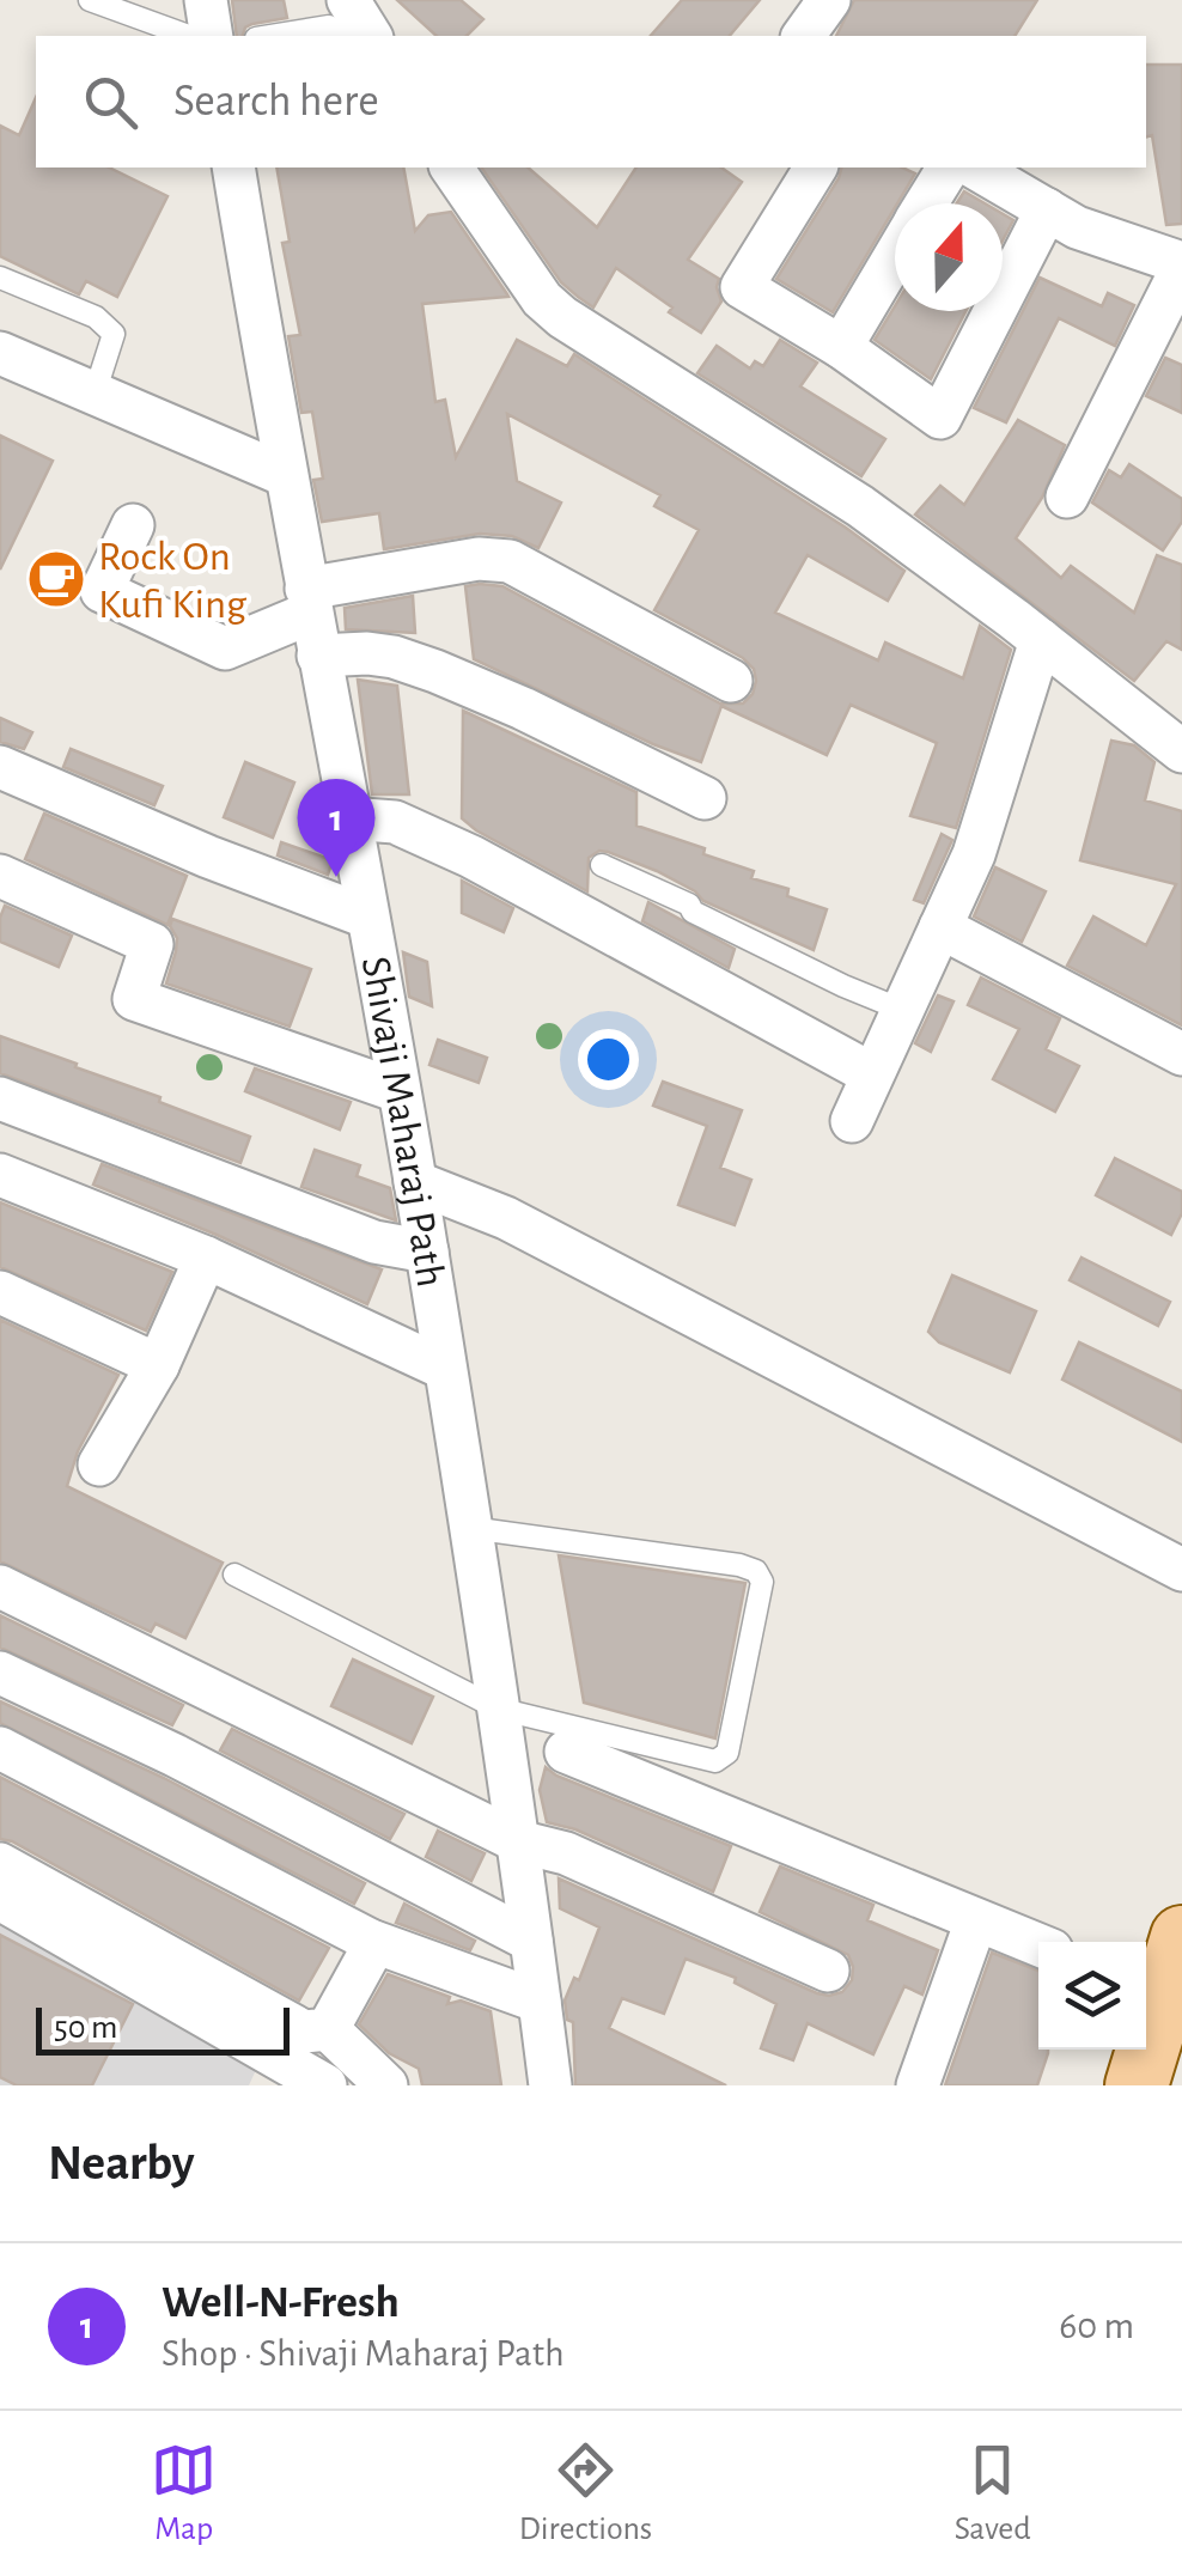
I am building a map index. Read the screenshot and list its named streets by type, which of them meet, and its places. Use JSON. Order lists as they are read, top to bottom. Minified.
{"streets":{"street":["Shivaji Maharaj Path"]},"places":{"cafe":["Rock On Kufi King"]},"scale_bar":"50 m","north":"top","page":{"search":"Search here","pins":"1","scale":"50 m","heading":"Nearby","list":[{"mark":"1","name":"Well-N-Fresh","note":"Shop · Shivaji Maharaj Path","value":"60 m"}],"nav":["Map","Directions","Saved"]}}
